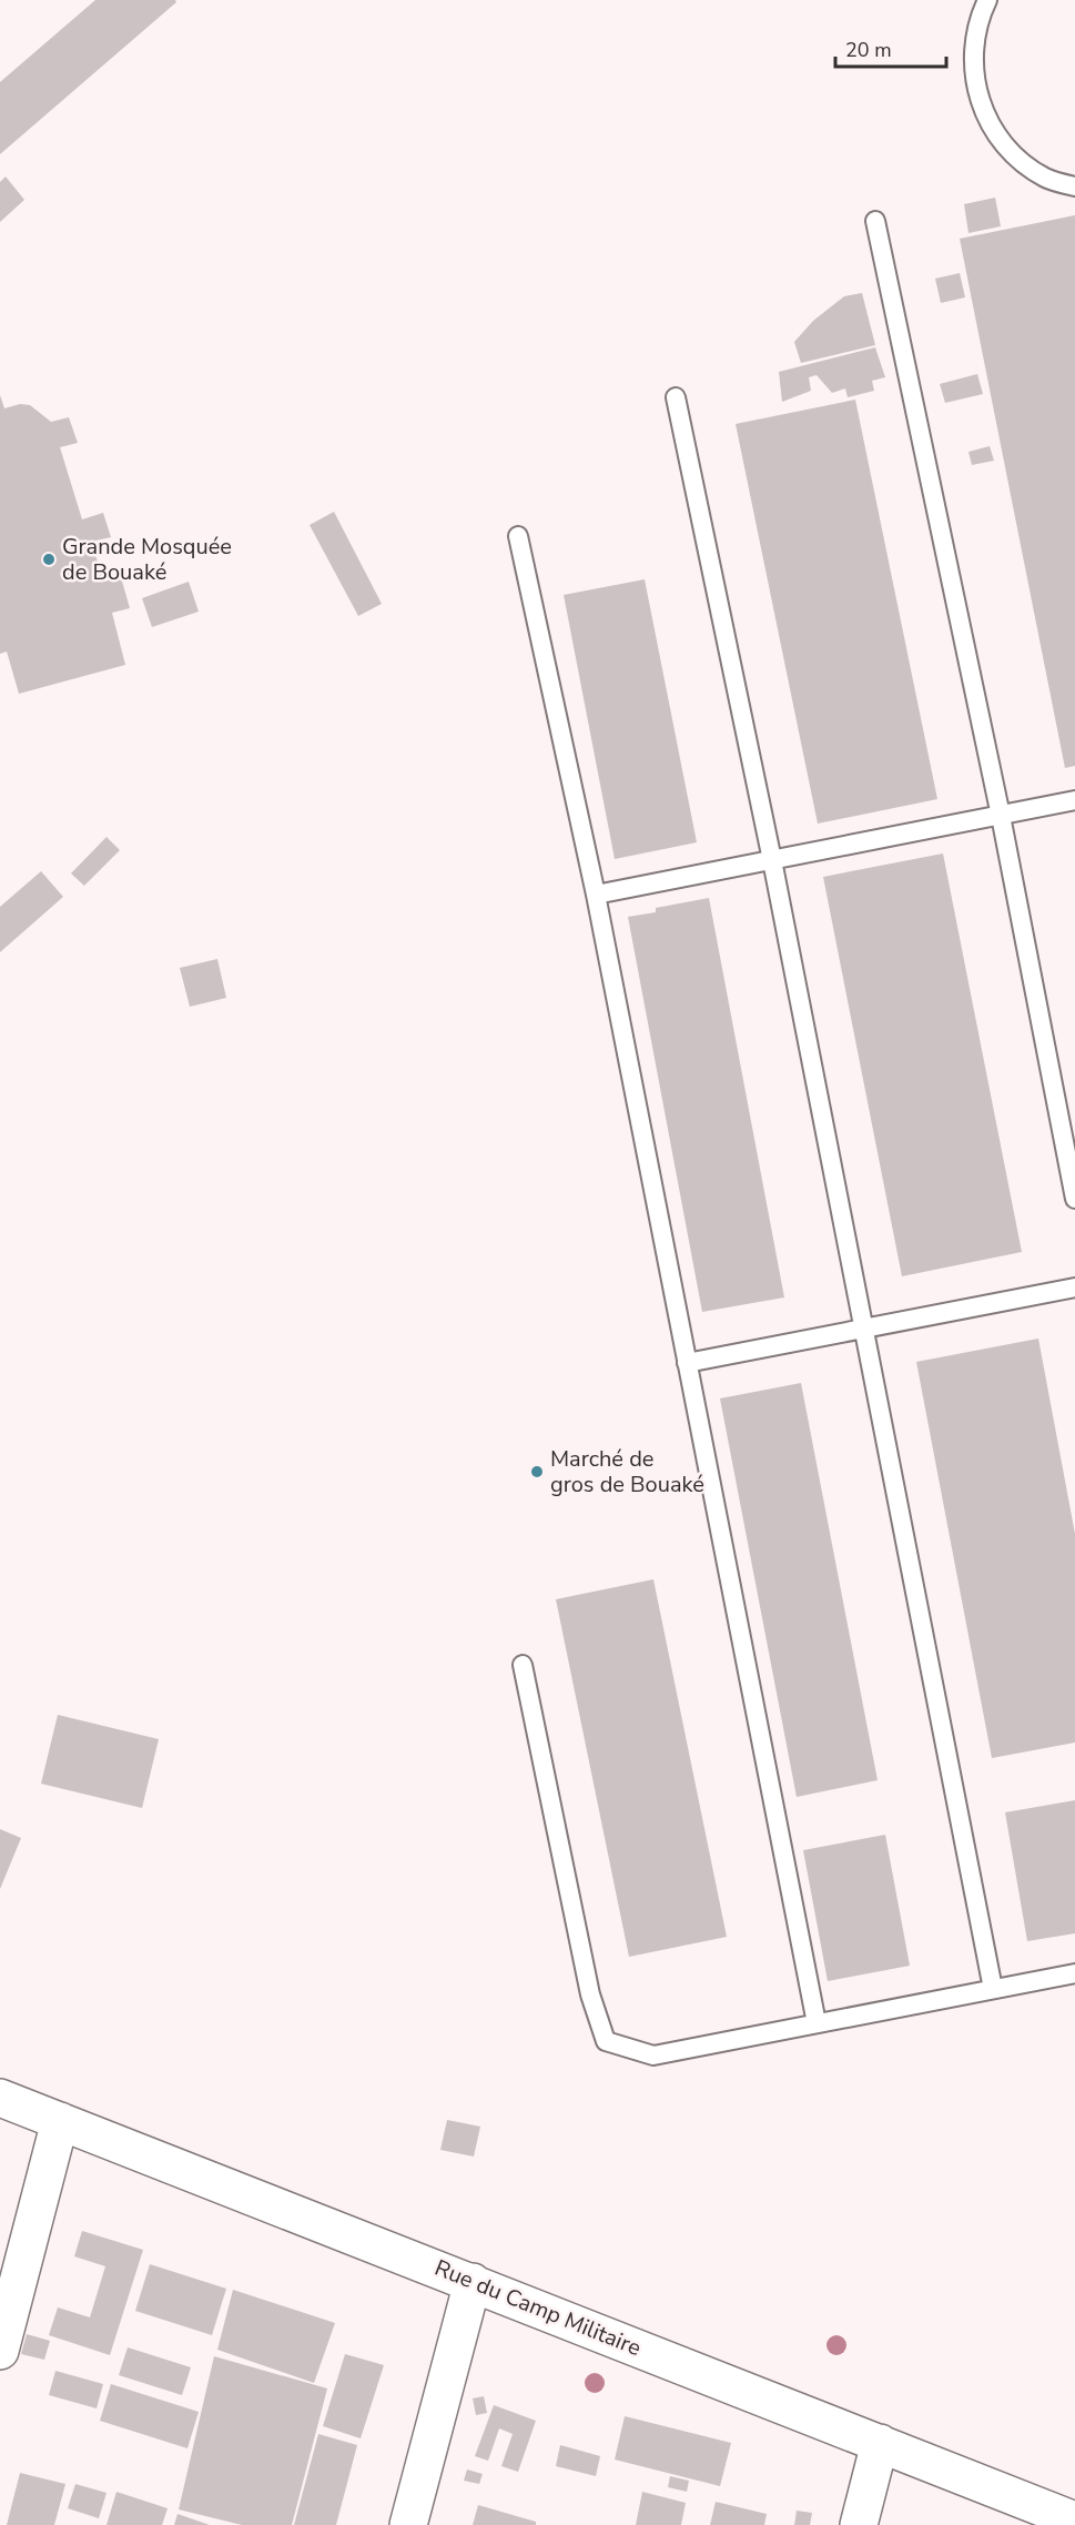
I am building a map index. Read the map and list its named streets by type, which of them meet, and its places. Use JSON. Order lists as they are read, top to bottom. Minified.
{"streets":{"street":["Rue du Camp Militaire"]},"places":["Grande Mosquée de Bouaké","Marché de gros de Bouaké"],"scale_bar":"20 m"}
